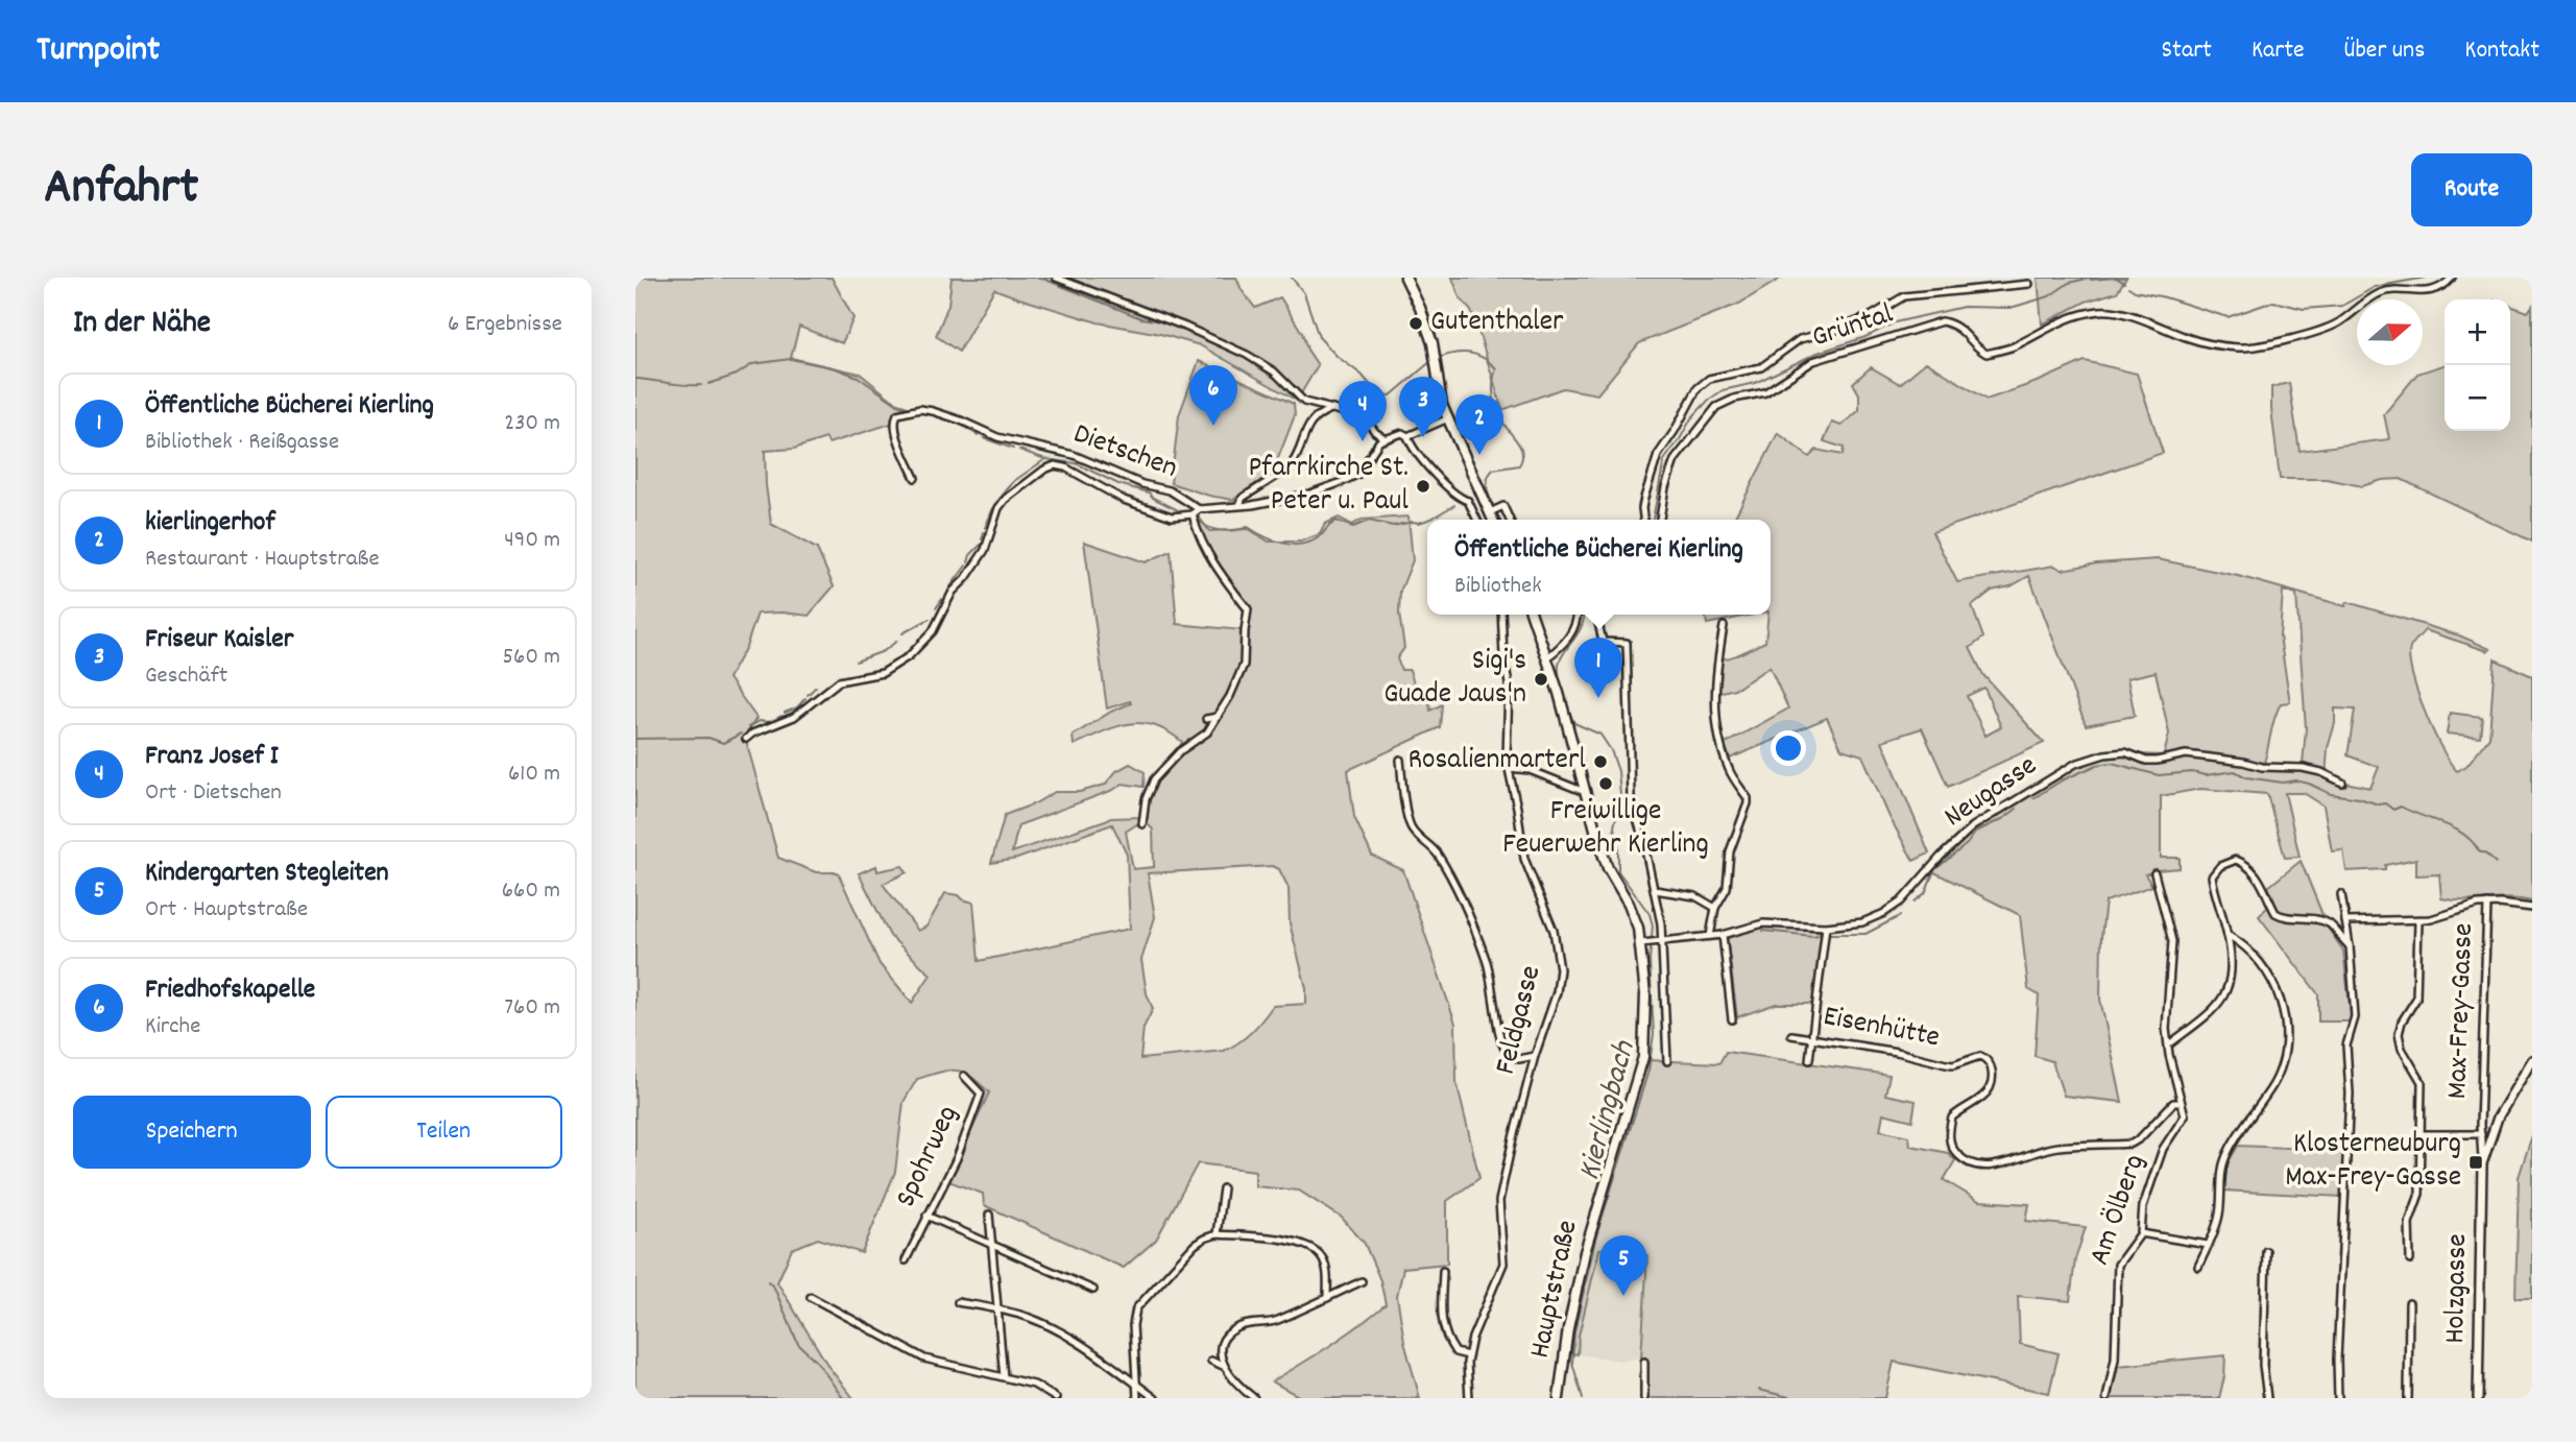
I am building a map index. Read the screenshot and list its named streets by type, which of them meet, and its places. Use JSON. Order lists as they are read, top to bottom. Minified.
{"streets":{"main road":["Hauptstraße"],"street":["Grüntal","Dietschen","Neugasse","Max-Frey-Gasse","Feldgasse","Eisenhütte","Spohrweg","Am Ölberg","Holzgasse"]},"crossings":[["Neugasse","Hauptstraße"],["Max-Frey-Gasse","Holzgasse"],["Eisenhütte","Am Ölberg"]],"water":["Kierlingbach"],"places":{"other":["Gutenthaler","Pfarrkirche St. Peter u. Paul","Sigi's Guade Jaus'n","Rosalienmarterl","Freiwillige Feuerwehr Kierling"],"transit":["Klosterneuburg Max-Frey-Gasse"]},"north":"right","page":{"header":"Turnpoint","nav":["Start","Karte","Über uns","Kontakt"],"title":"Anfahrt","buttons":["Route",["Speichern","Teilen"]],"heading":["In der Nähe","6 Ergebnisse"],"map_buttons":["+","−"],"pins":["6","3","4","2","1","5"],"list":[{"mark":"1","name":"Öffentliche Bücherei Kierling","note":"Bibliothek · Reißgasse","value":"230 m"},{"mark":"2","name":"kierlingerhof","note":"Restaurant · Hauptstraße","value":"490 m"},{"mark":"3","name":"Friseur Kaisler","note":"Geschäft","value":"560 m"},{"mark":"4","name":"Franz Josef I","note":"Ort · Dietschen","value":"610 m"},{"mark":"5","name":"Kindergarten Stegleiten","note":"Ort · Hauptstraße","value":"660 m"},{"mark":"6","name":"Friedhofskapelle","note":"Kirche","value":"760 m"}],"popup":["Öffentliche Bücherei Kierling","Bibliothek"]}}
